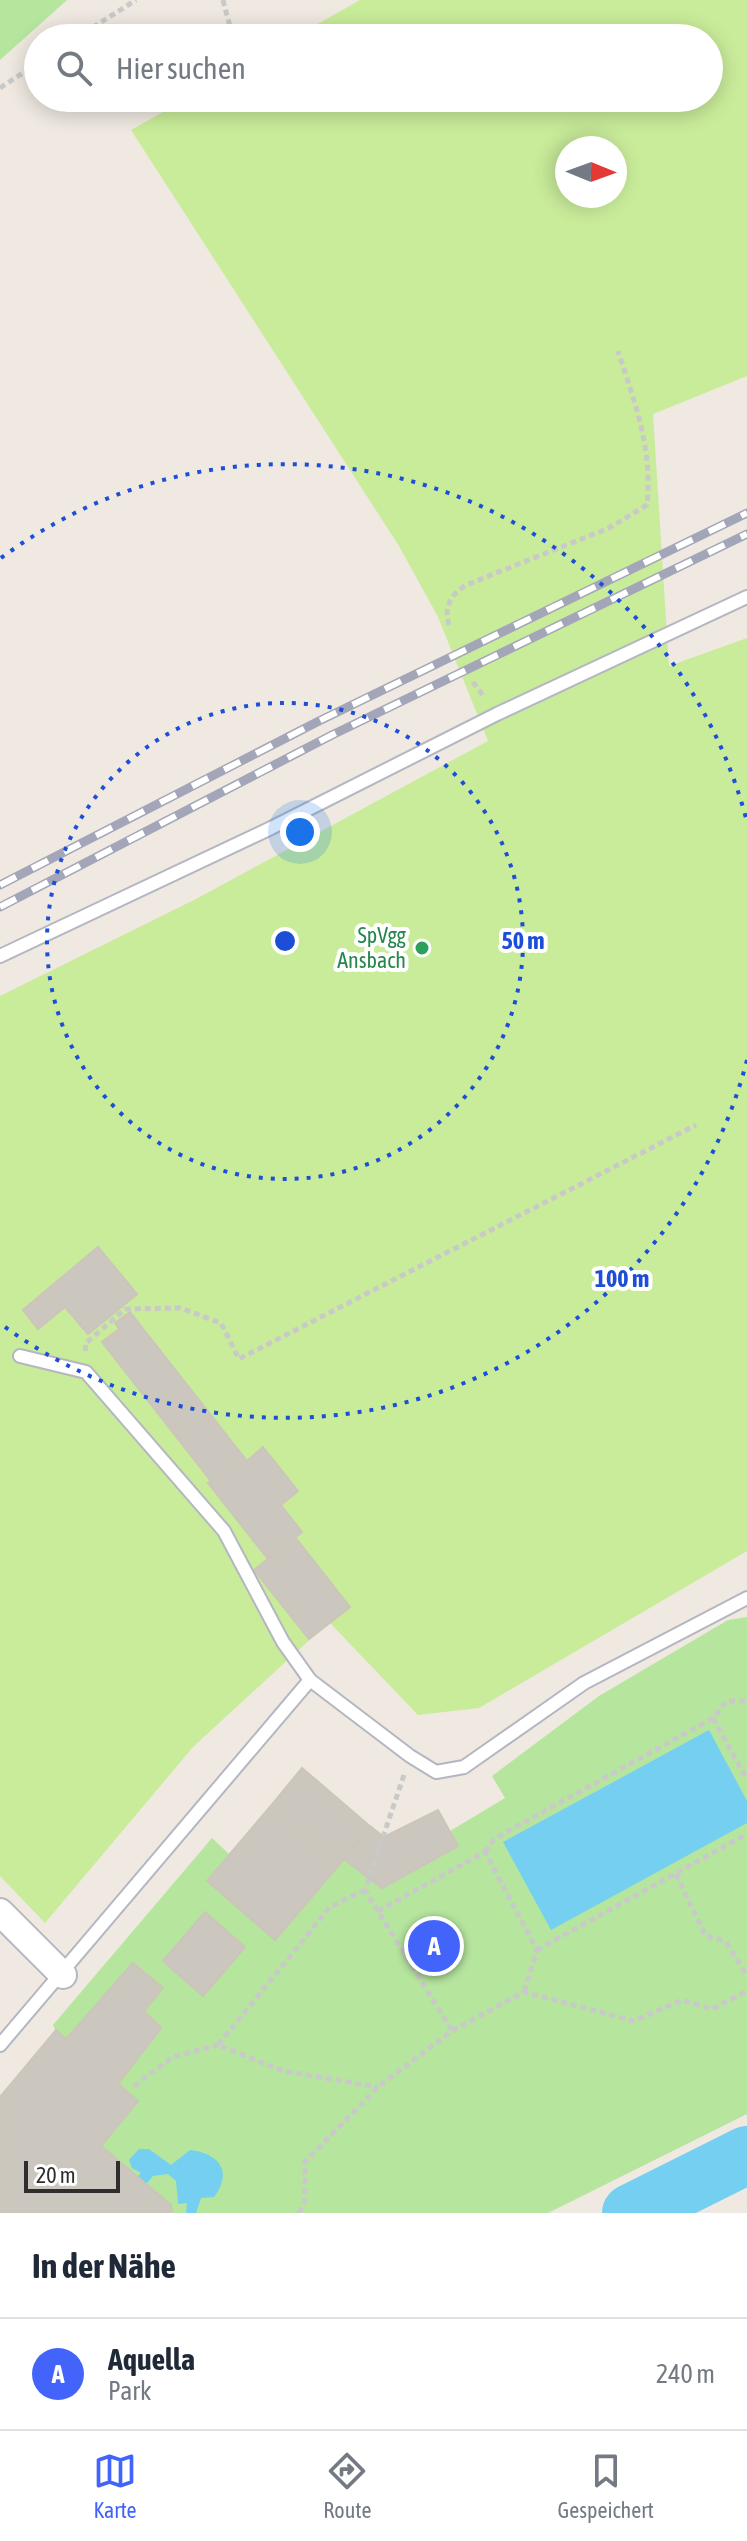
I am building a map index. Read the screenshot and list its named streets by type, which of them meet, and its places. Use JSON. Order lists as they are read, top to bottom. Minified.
{"places":["SpVgg Ansbach"],"scale_bar":"20 m","north":"right","page":{"search":"Hier suchen","pins":"A","scale":"20 m","heading":"In der Nähe","list":[{"mark":"A","name":"Aquella","note":"Park","value":"240 m"}],"nav":["Karte","Route","Gespeichert"]},"rings":["50 m","100 m"]}
